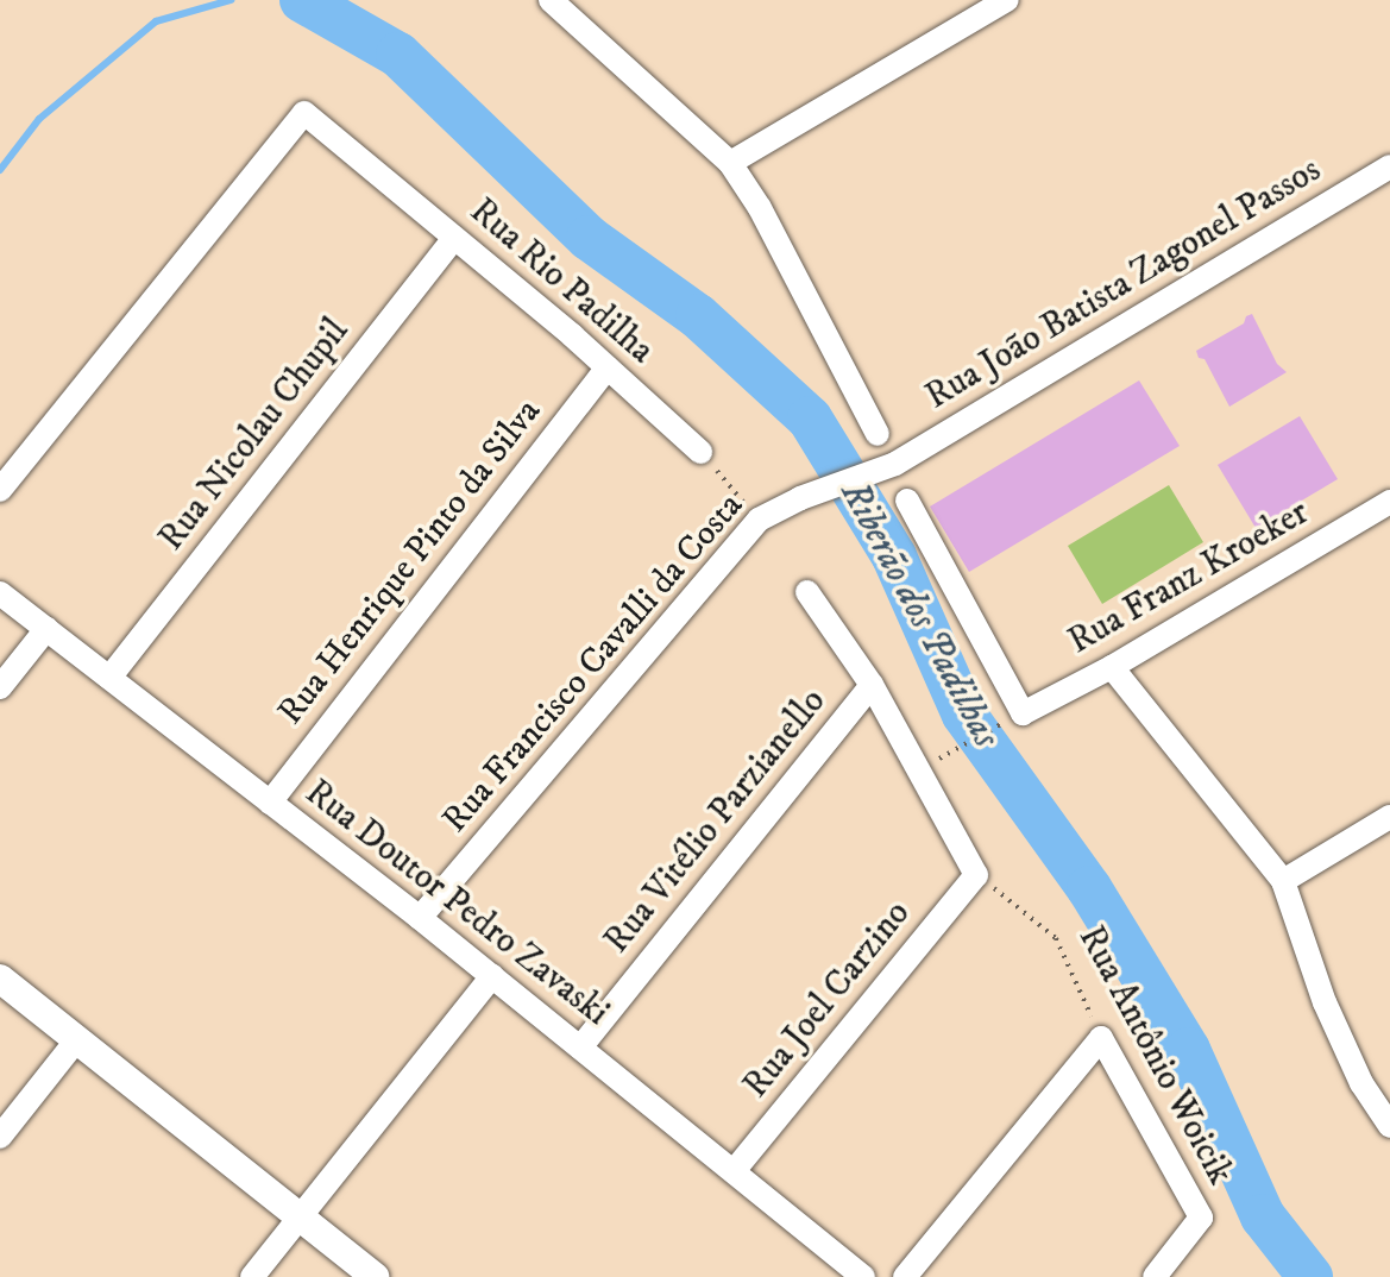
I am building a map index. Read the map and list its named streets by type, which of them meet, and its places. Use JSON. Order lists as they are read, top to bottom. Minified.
{"streets":{"street":["Rua Rio Padilha","Rua João Batista Zagonel Passos","Rua Nicolau Chupil","Rua Henrique Pinto da Silva","Rua Franz Kroeker","Rua Francisco Cavalli da Costa","Rua Vitélio Parzianello","Rua Doutor Pedro Zavaski","Rua Joel Carzino","Rua Antônio Woicik"]},"crossings":[["Rua Rio Padilha","Rua Nicolau Chupil"],["Rua Rio Padilha","Rua Henrique Pinto da Silva"],["Rua João Batista Zagonel Passos","Rua Francisco Cavalli da Costa"],["Rua Nicolau Chupil","Rua Doutor Pedro Zavaski"],["Rua Henrique Pinto da Silva","Rua Doutor Pedro Zavaski"],["Rua Francisco Cavalli da Costa","Rua Doutor Pedro Zavaski"],["Rua Vitélio Parzianello","Rua Doutor Pedro Zavaski"],["Rua Doutor Pedro Zavaski","Rua Joel Carzino"],["Rua Joel Carzino","Rua Antônio Woicik"]],"water":["Riberão dos Padilhas"]}
